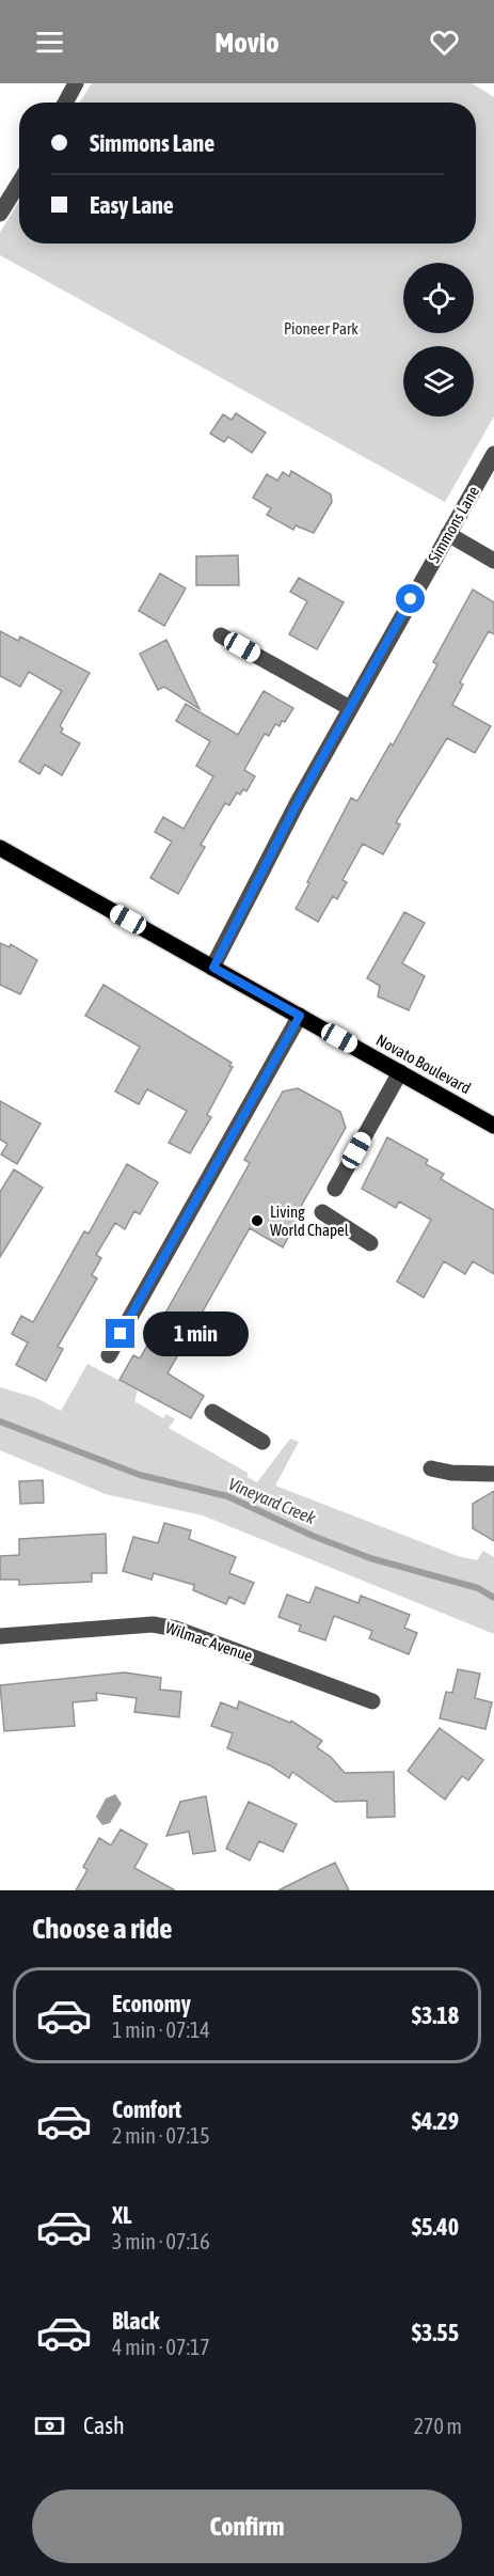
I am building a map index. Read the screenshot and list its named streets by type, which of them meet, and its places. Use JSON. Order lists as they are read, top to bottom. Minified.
{"streets":{"main road":["Novato Boulevard"],"street":["Simmons Lane","Wilmac Avenue"]},"crossings":[["Simmons Lane","Novato Boulevard"]],"water":["Vineyard Creek"],"parks":["Pioneer Park"],"places":["Living World Chapel"],"page":{"header":"Movio","banner":["Simmons Lane","Easy Lane"],"bubble":"1 min","heading":"Choose a ride","list":[{"name":"Economy","note":"1 min · 07:14","value":"$3.18"},{"name":"Comfort","note":"2 min · 07:15","value":"$4.29"},{"name":"XL","note":"3 min · 07:16","value":"$5.40"},{"name":"Black","note":"4 min · 07:17","value":"$3.55"}],"pay":["Cash","270 m"],"buttons":"Confirm"}}
